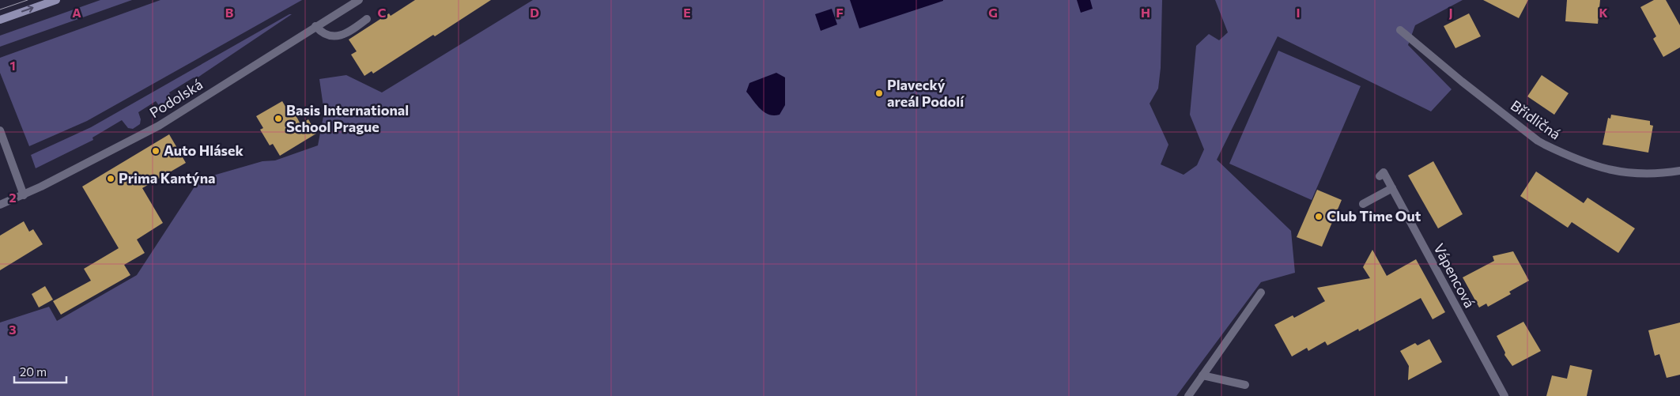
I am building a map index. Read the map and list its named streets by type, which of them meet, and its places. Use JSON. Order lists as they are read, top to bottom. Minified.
{"streets":{"street":["Podolská","Břidličná","Vápencová"]},"places":["Plavecký areál Podolí","Basis International School Prague","Auto Hlásek","Prima Kantýna","Club Time Out"],"scale_bar":"20 m","grid":{"columns":["A","B","C","D","E","F","G","H","I","J","K"],"rows":["1","2","3"]}}
